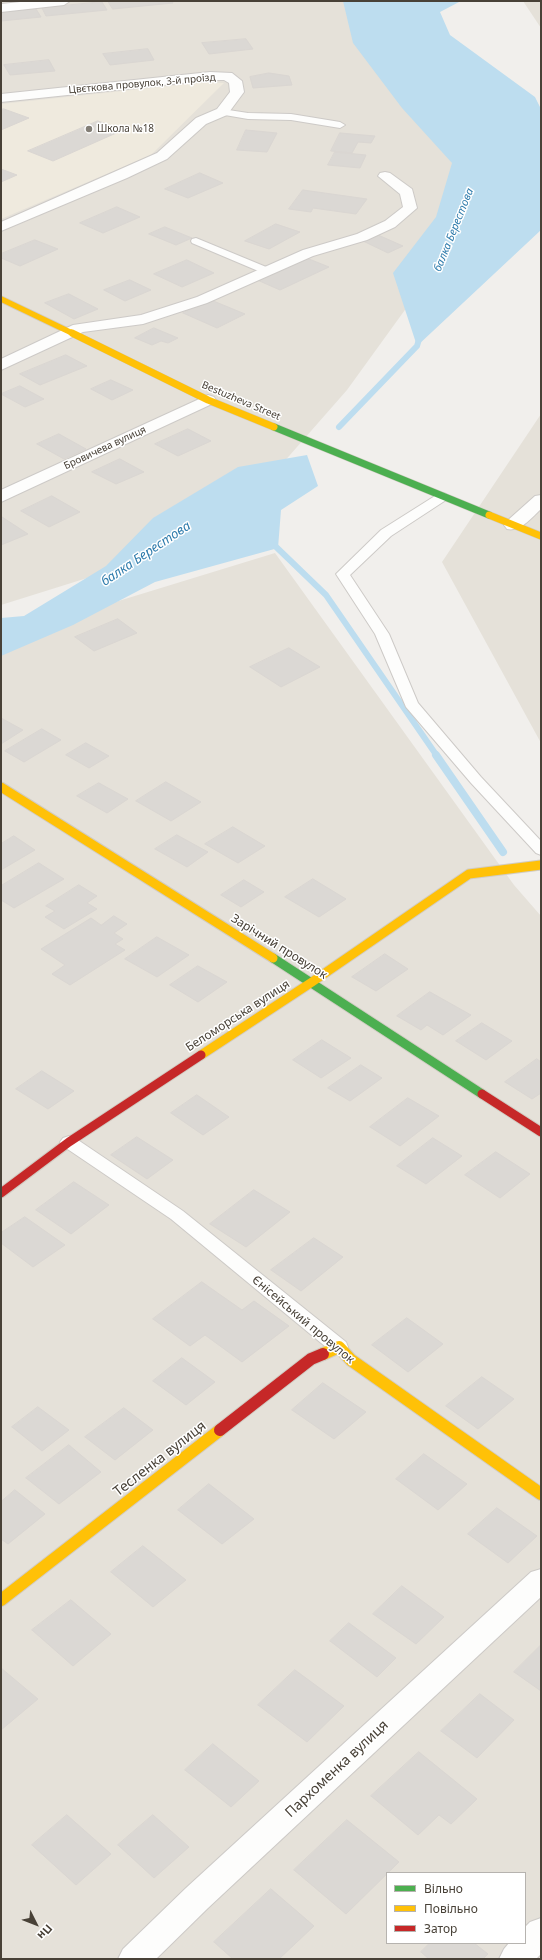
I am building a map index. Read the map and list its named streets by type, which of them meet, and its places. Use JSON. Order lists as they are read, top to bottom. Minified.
{"streets":{"street":["Цвєткова провулок, 3-й проїзд","Bestuzheva Street","Бровичева вулиця","Зарічний провулок","Беломорська вулиця","Єнісейський провулок","Тесленка вулиця","Пархоменка вулиця"]},"crossings":[["Bestuzheva Street","Бровичева вулиця"],["Зарічний провулок","Беломорська вулиця"],["Беломорська вулиця","Єнісейський провулок"],["Єнісейський провулок","Тесленка вулиця"]],"water":["балка Берестова"],"places":["Школа №18"],"legend":["Вільно","Повільно","Затор"],"north":"bottom right"}
